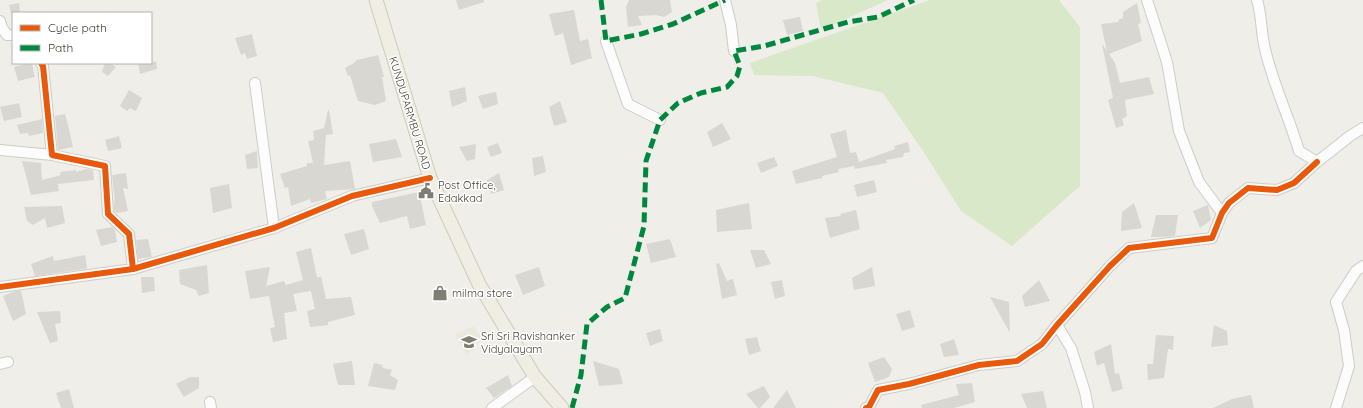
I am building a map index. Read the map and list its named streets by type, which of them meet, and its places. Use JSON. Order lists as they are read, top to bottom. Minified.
{"streets":{"main road":["KUNDUPARMBU ROAD"]},"places":{"public building":["Post Office, Edakkad"],"shop":["milma store"],"school or university":["Sri Sri Ravishanker Vidyalayam"]},"legend":["Cycle path","Path"]}
